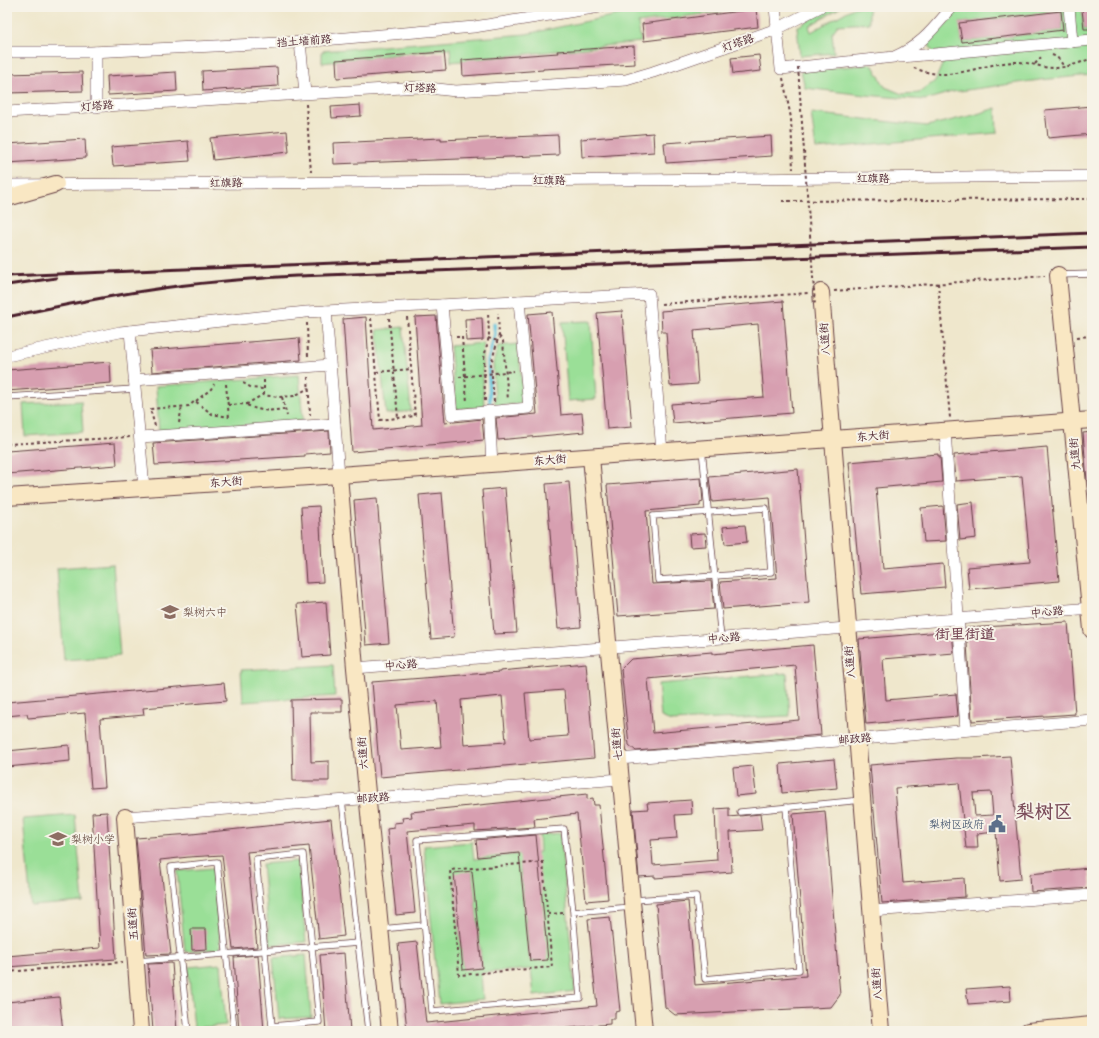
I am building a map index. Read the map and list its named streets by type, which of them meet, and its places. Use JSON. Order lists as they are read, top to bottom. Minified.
{"streets":{"street":["挡土墙前路","灯塔路","红旗路","八道街","东大街","九道街","中心路","邮政路","七道街","六道街","五道街"]},"crossings":[["八道街","东大街"],["八道街","中心路"],["八道街","邮政路"],["东大街","九道街"],["东大街","七道街"],["东大街","六道街"],["九道街","中心路"],["中心路","七道街"],["中心路","六道街"],["邮政路","七道街"],["邮政路","六道街"],["邮政路","五道街"]],"districts":["街里街道","梨树区"],"places":{"school or university":["梨树六中","梨树小学"],"public building":["梨树区政府"]}}
